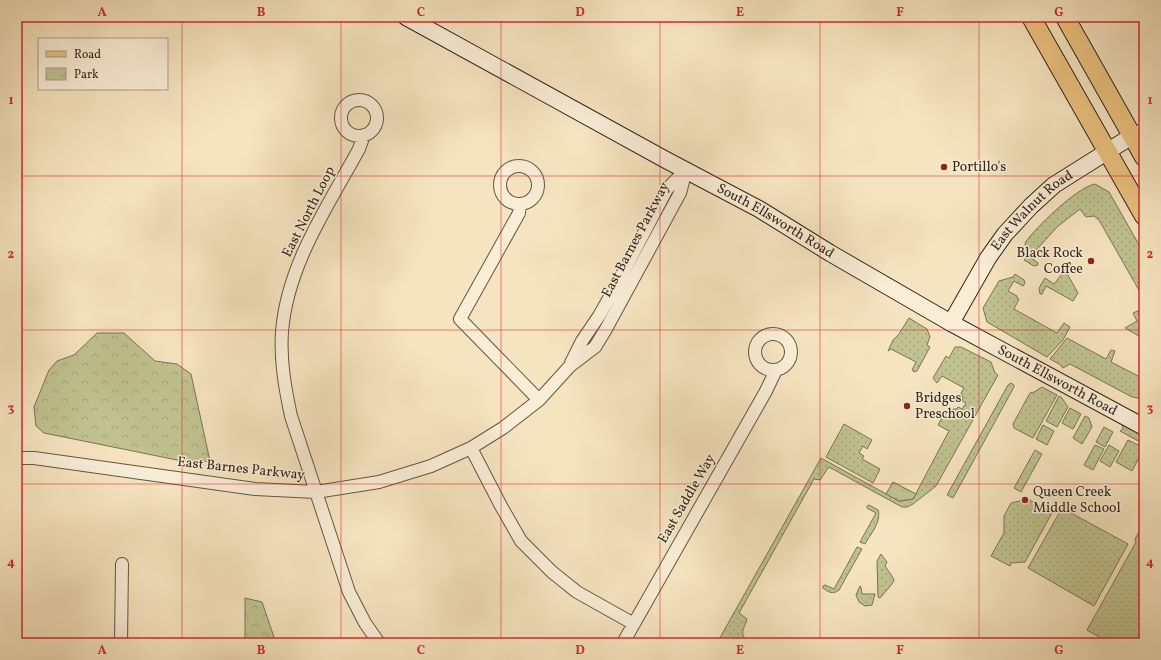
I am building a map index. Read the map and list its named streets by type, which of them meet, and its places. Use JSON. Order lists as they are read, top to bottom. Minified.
{"streets":{"street":["East North Loop","East Walnut Road","South Ellsworth Road","East Barnes Parkway","East Saddle Way"]},"crossings":[["East North Loop","East Barnes Parkway"],["East Walnut Road","South Ellsworth Road"],["South Ellsworth Road","East Barnes Parkway"]],"places":["Portillo's","Black Rock Coffee","Bridges Preschool","Queen Creek Middle School"],"legend":["Road","Park"],"grid":{"columns":["A","B","C","D","E","F","G"],"rows":["1","2","3","4"]}}
